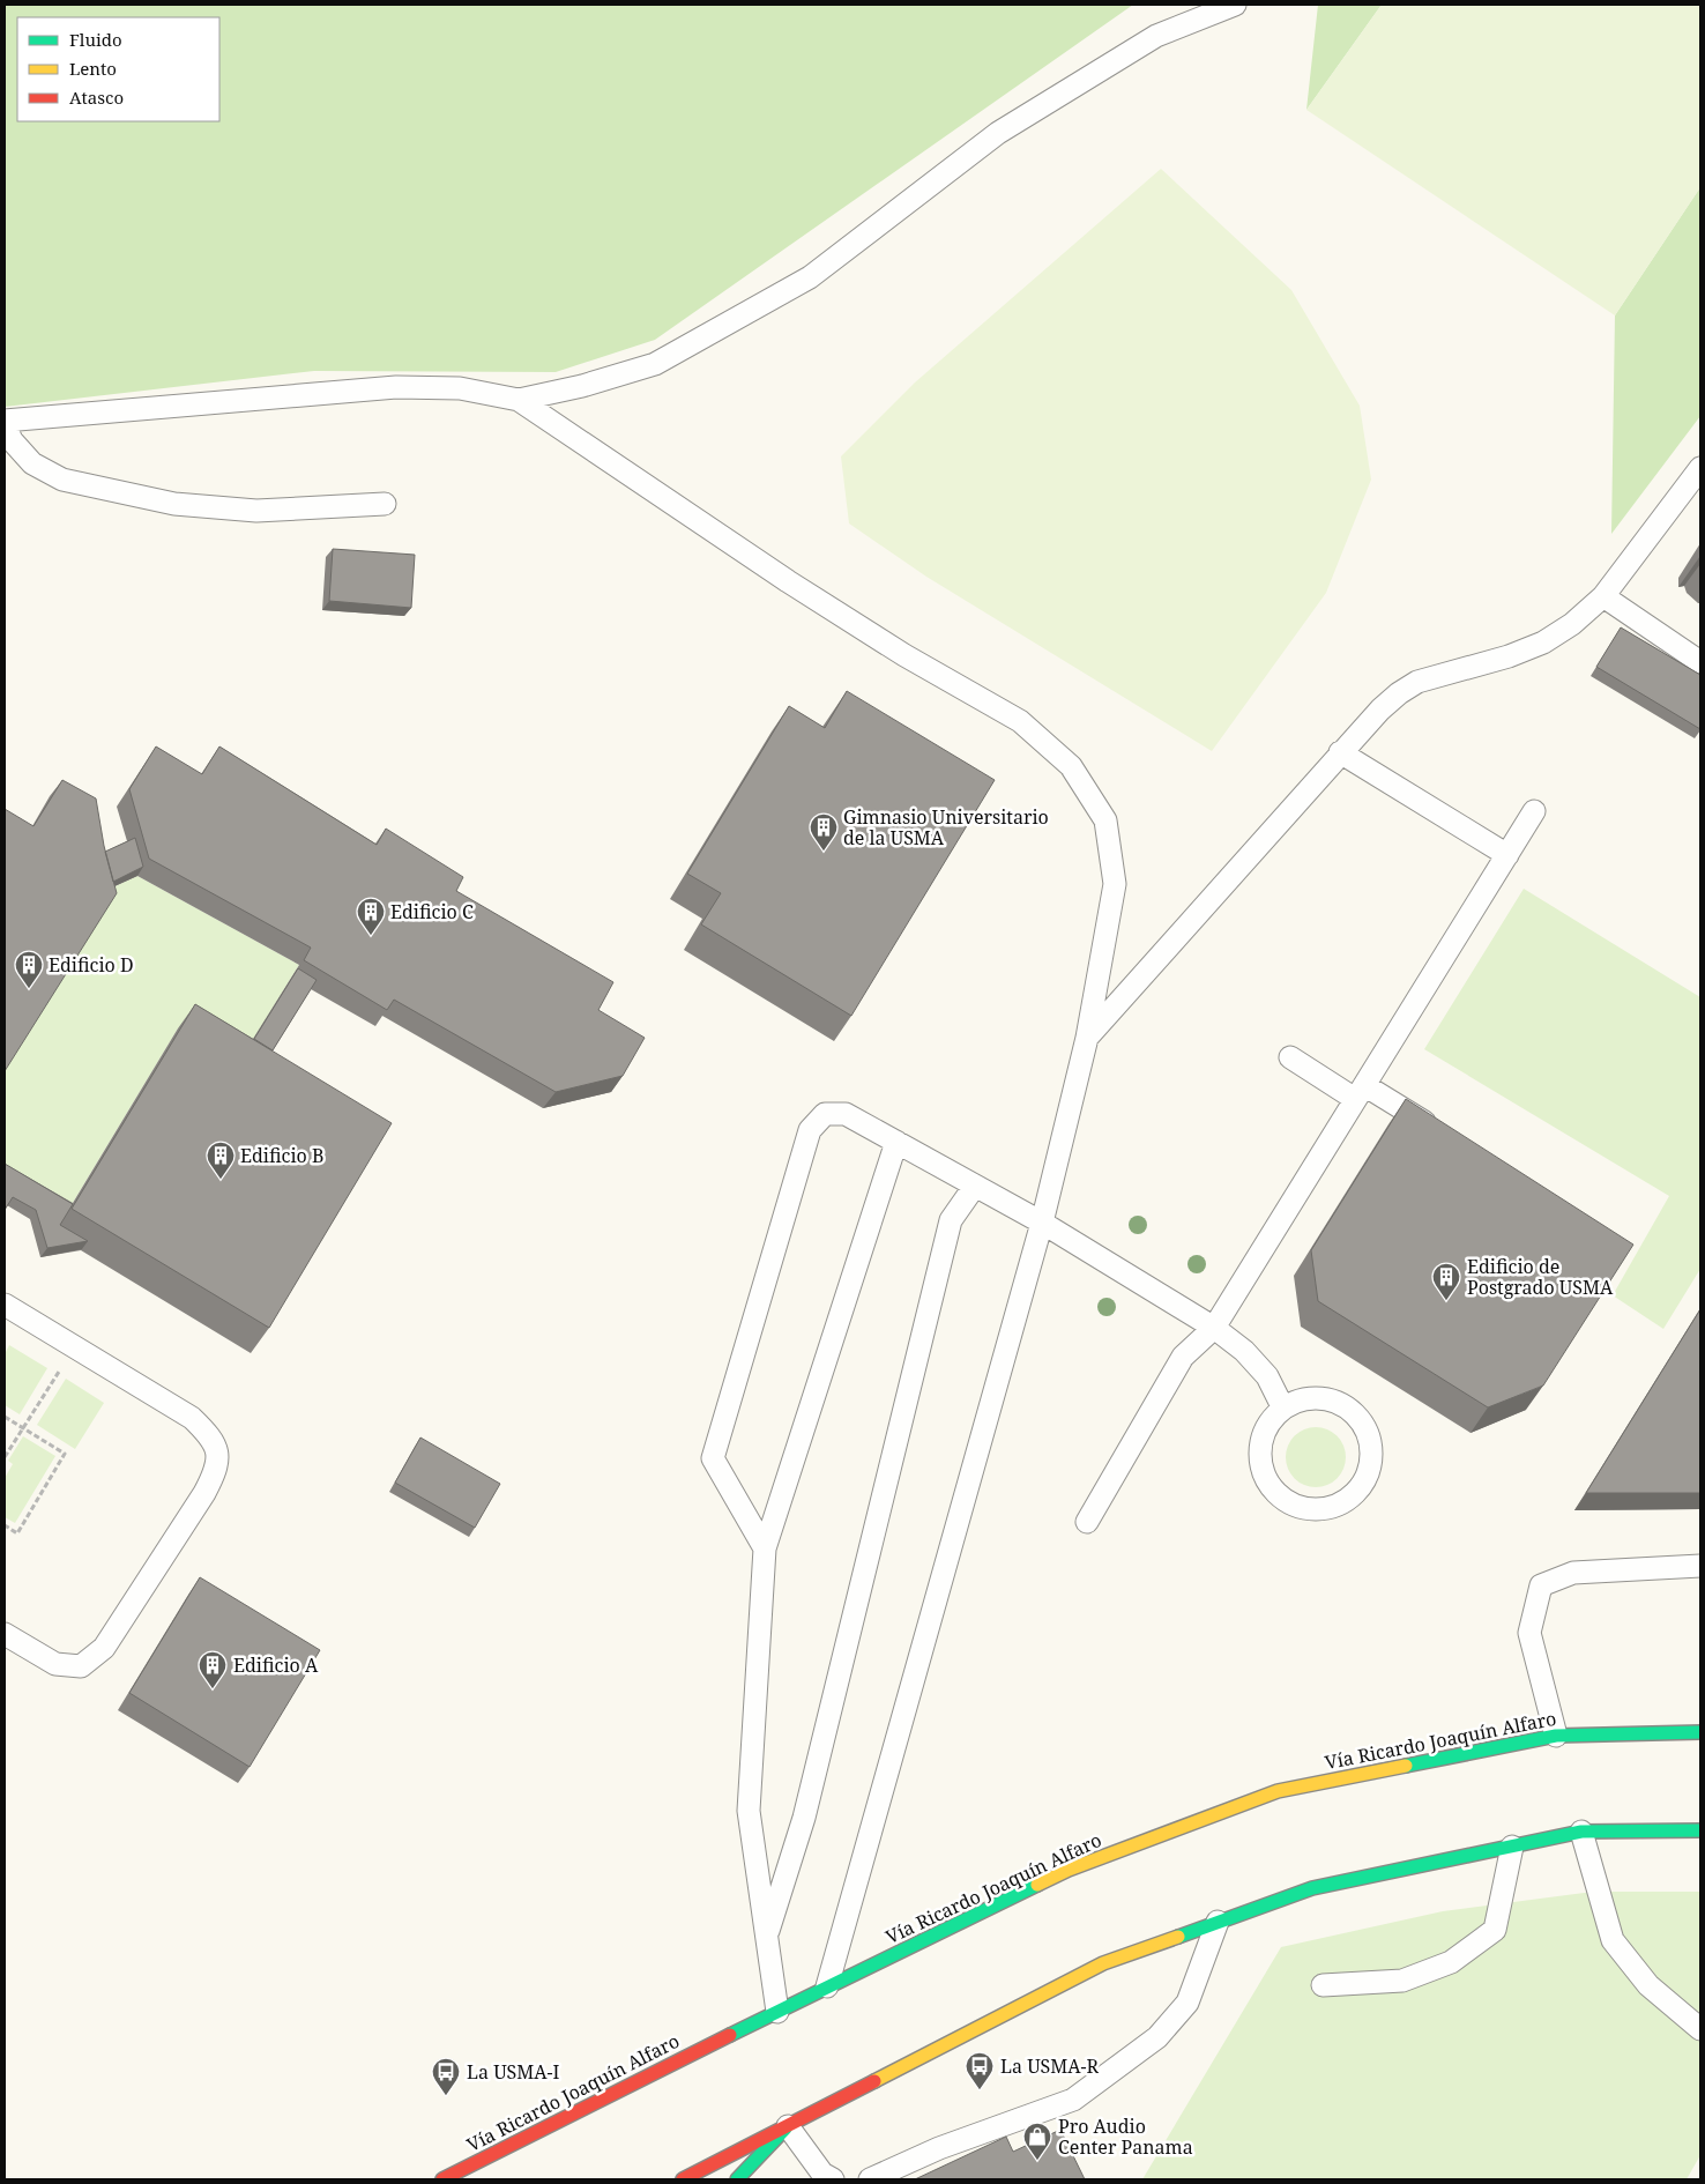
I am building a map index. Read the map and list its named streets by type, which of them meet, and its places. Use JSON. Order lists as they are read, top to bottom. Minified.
{"streets":{"main road":["Vía Ricardo Joaquín Alfaro"]},"places":{"building":["Gimnasio Universitario de la USMA","Edificio C","Edificio D","Edificio B","Edificio de Postgrado USMA","Edificio A"],"bus stop":["La USMA-R","La USMA-I"],"shop":["Pro Audio Center Panama"]},"legend":["Fluido","Lento","Atasco"]}
